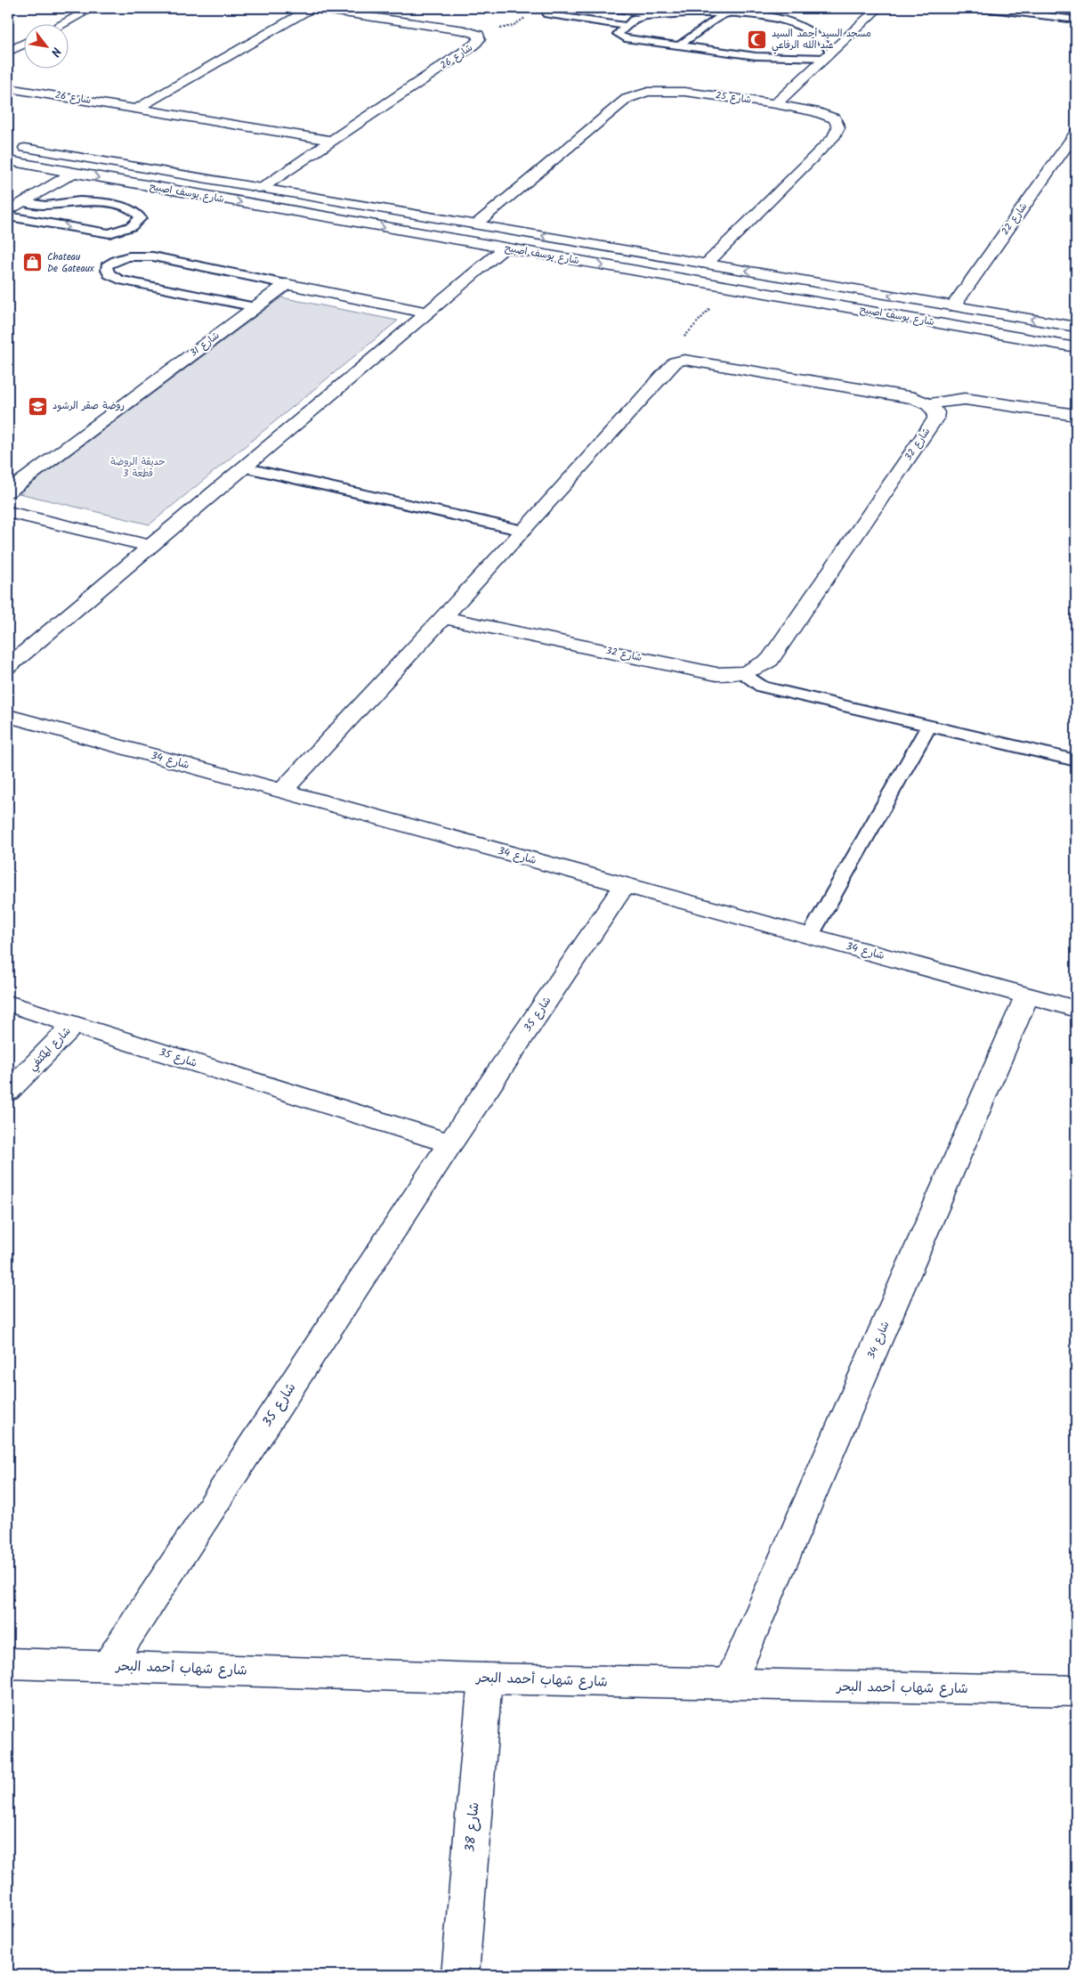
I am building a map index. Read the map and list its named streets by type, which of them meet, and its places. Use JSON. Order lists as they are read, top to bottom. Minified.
{"streets":{"street":["شارع 26","شارع 25","شارع يوسف اصبيح","شارع 22","شارع 31","شارع 32","شارع 34","شارع 35","شارع المكتفي","شارع شهاب أحمد البحر","شارع 38"]},"crossings":[["شارع 26","شارع يوسف اصبيح"],["شارع 25","شارع يوسف اصبيح"],["شارع يوسف اصبيح","شارع 22"],["شارع 34","شارع 35"],["شارع 34","شارع شهاب أحمد البحر"],["شارع 35","شارع المكتفي"],["شارع 35","شارع شهاب أحمد البحر"],["شارع شهاب أحمد البحر","شارع 38"]],"parks":["حديقة الروضة قطعة 3"],"places":{"mosque":["مسجد السيد أحمد السيد عبد الله الرفاعي"],"shop":["Chateau De Gateaux"],"school or university":["روضة صقر الرشود"]},"north":"bottom right"}
